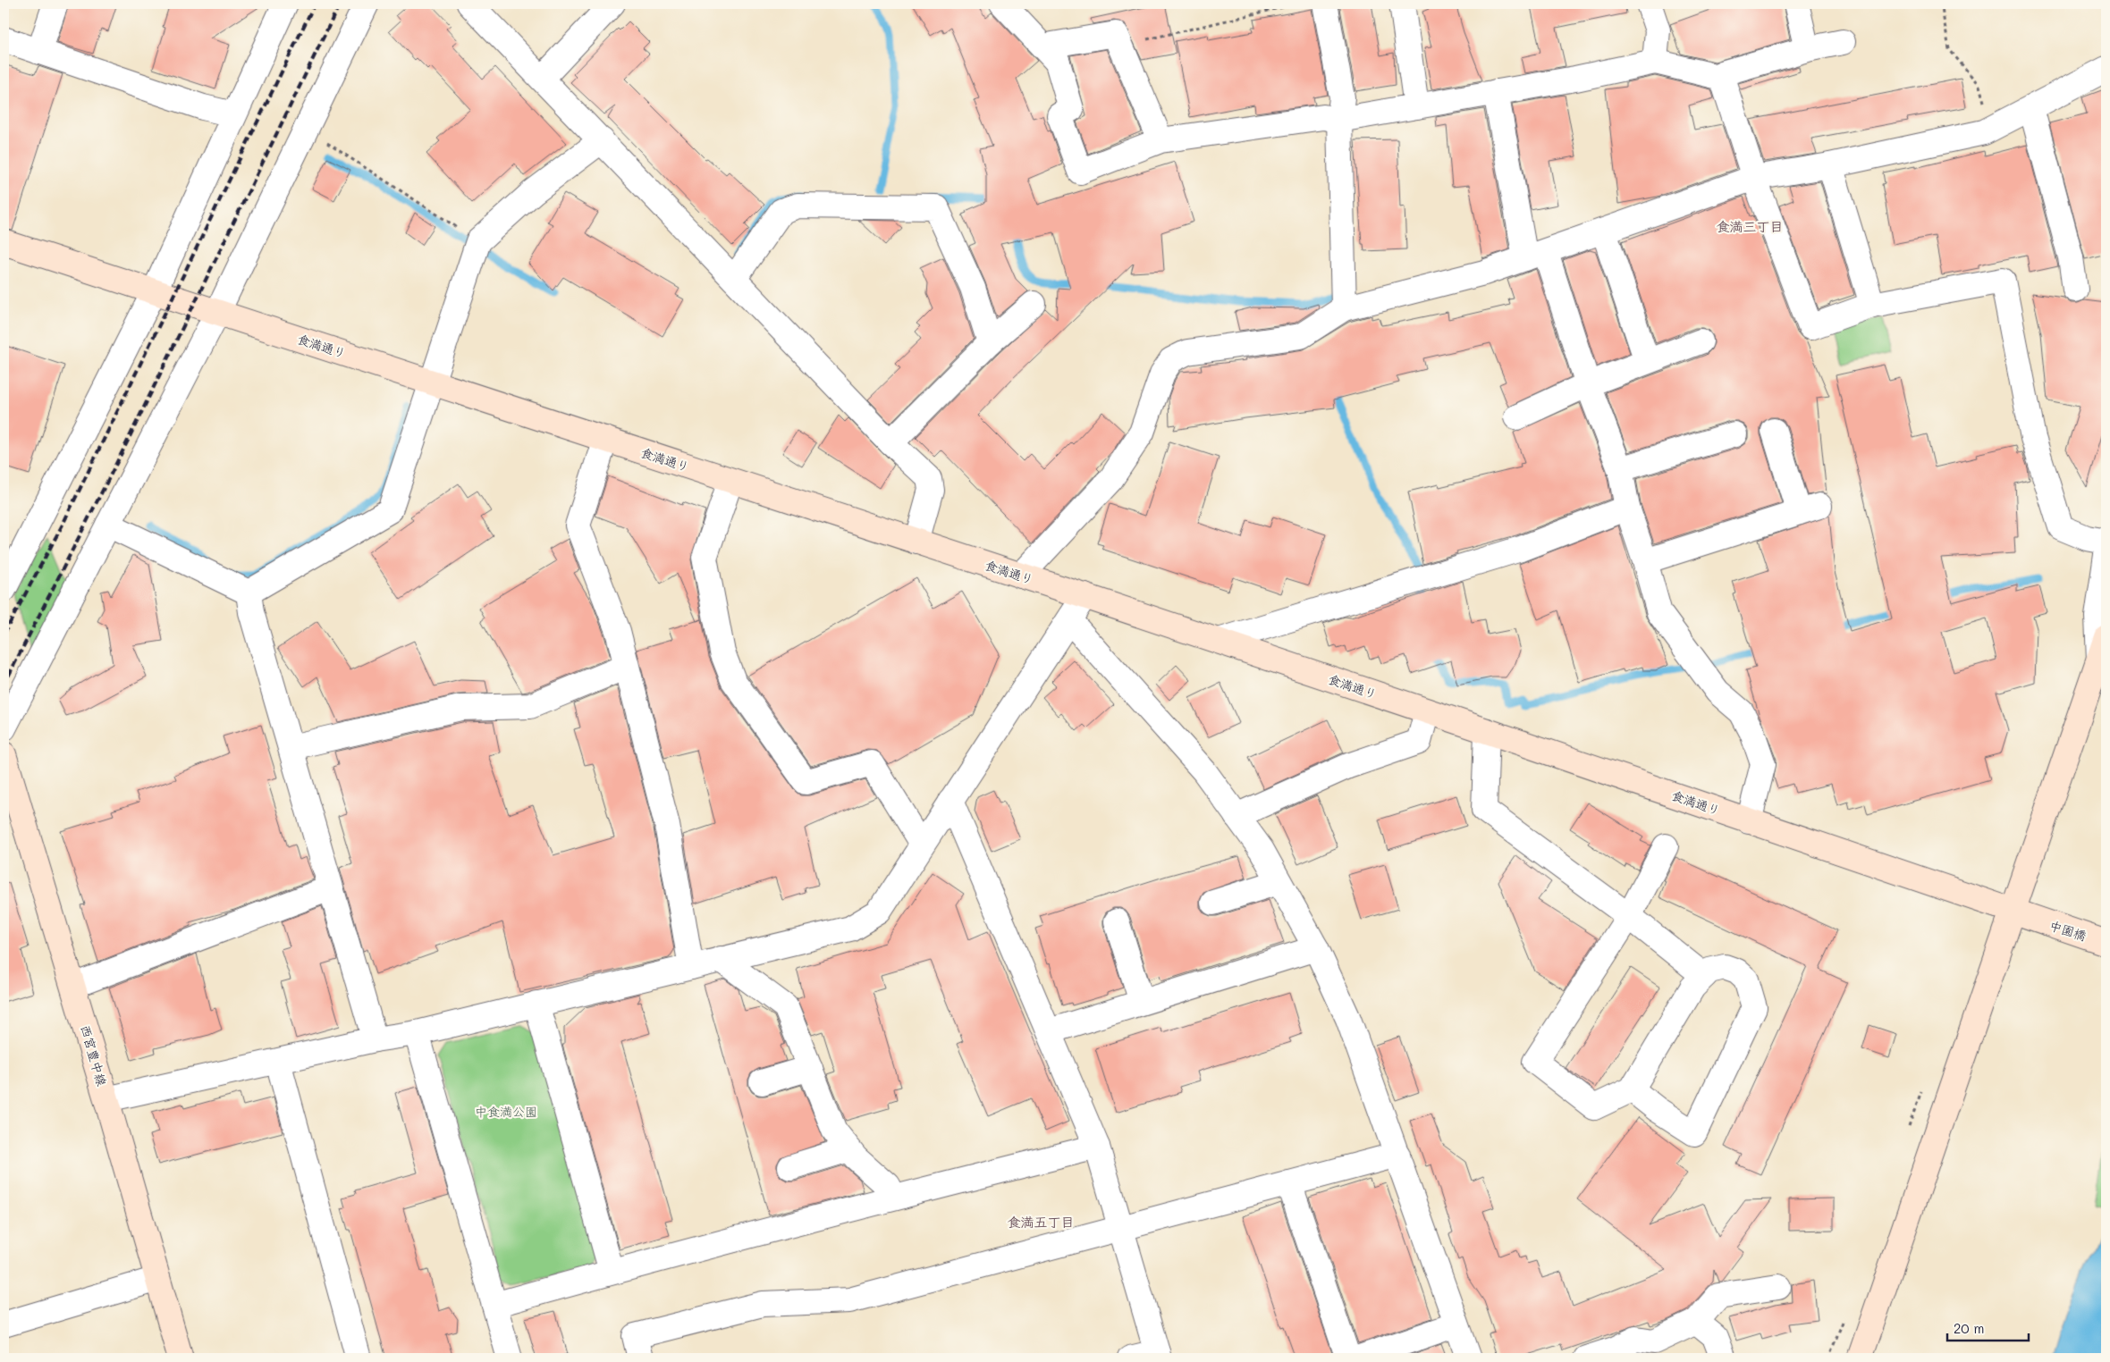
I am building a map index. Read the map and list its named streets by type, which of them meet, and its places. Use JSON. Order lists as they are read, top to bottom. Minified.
{"streets":{"street":["食満通り","中園橋","西宮豊中線"]},"crossings":[["食満通り","中園橋"]],"districts":["食満三丁目","食満五丁目"],"parks":["中食満公園"],"scale_bar":"20 m"}
